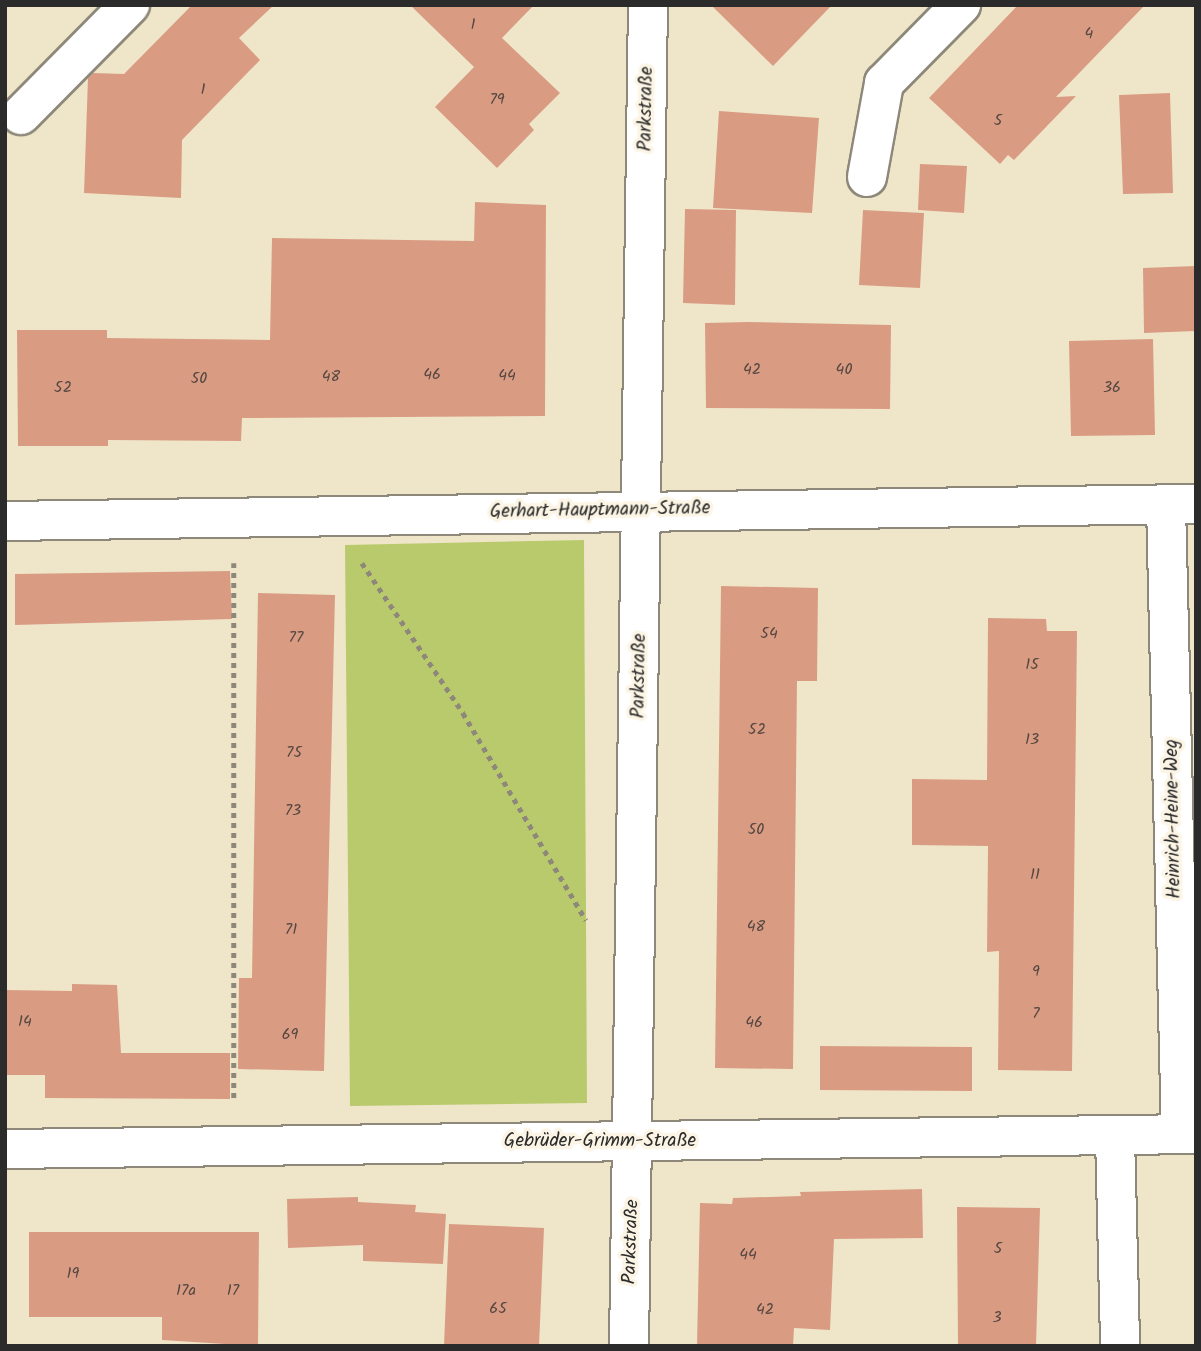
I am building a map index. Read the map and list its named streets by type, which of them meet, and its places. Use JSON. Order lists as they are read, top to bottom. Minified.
{"streets":{"street":["Parkstraße","Gerhart-Hauptmann-Straße","Heinrich-Heine-Weg","Gebrüder-Grimm-Straße"]},"crossings":[["Parkstraße","Gerhart-Hauptmann-Straße"],["Parkstraße","Gebrüder-Grimm-Straße"],["Gerhart-Hauptmann-Straße","Heinrich-Heine-Weg"],["Heinrich-Heine-Weg","Gebrüder-Grimm-Straße"]],"house_numbers":["1","4","1","79","5","42","40","46","44","48","50","52","36","54","77","15","52","13","75","73","50","11","48","71","9","7","14","46","69","5","44","19","17a","17","65","42","3"]}
